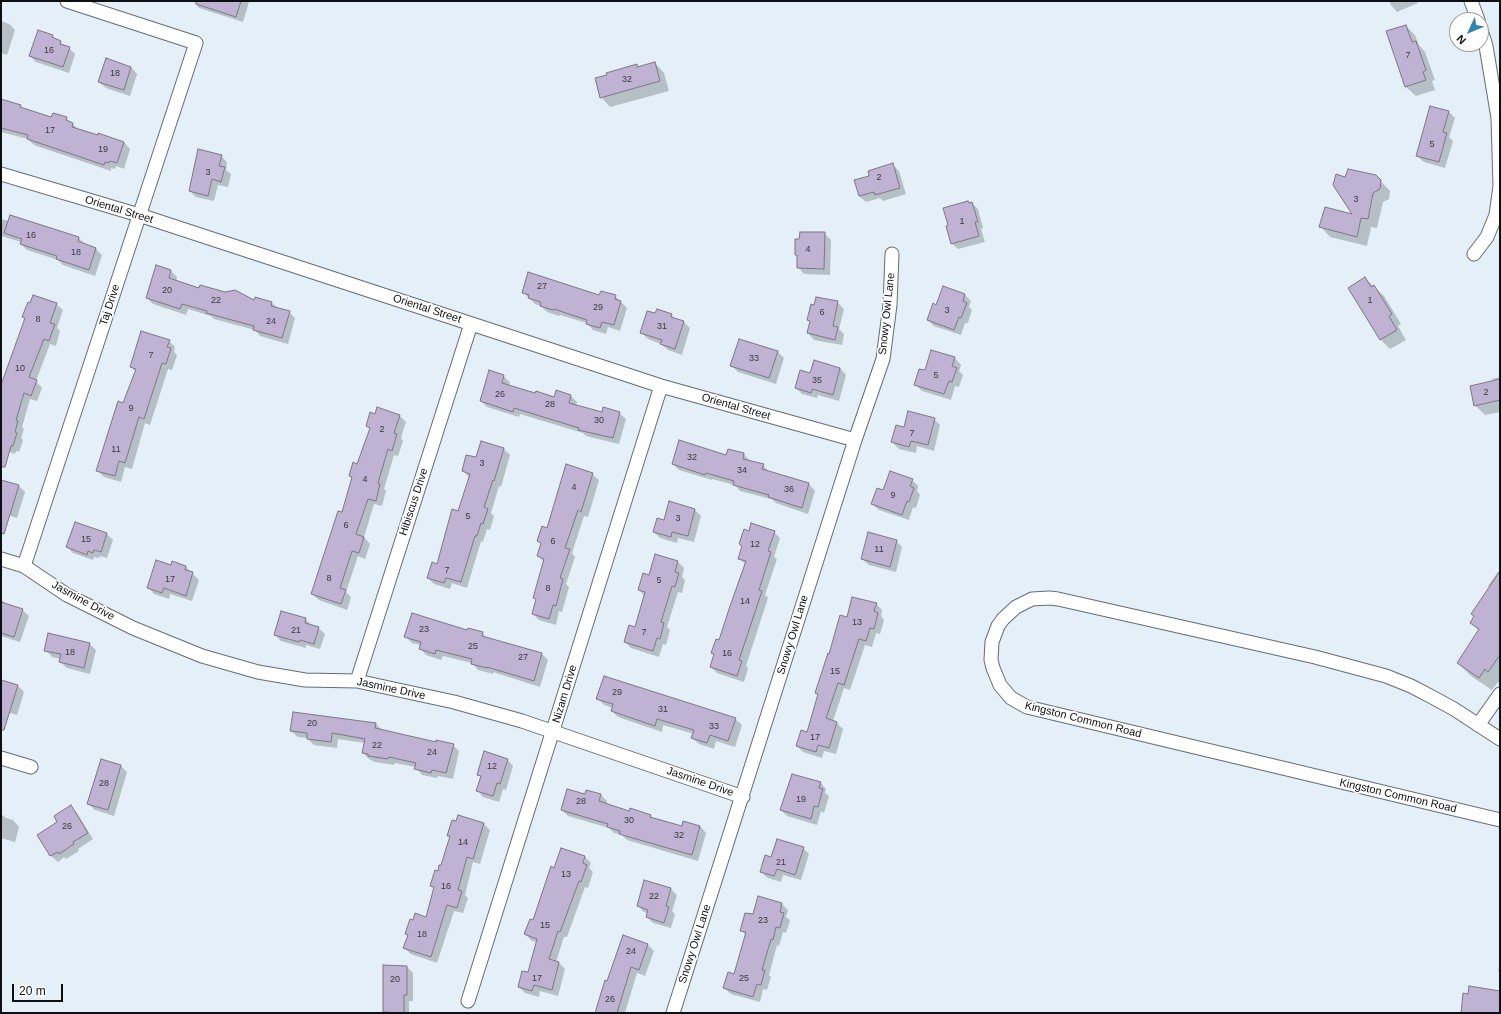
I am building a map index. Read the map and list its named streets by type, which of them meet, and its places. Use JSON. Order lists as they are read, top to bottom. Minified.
{"streets":{"street":["Oriental Street","Taj Drive","Snowy Owl Lane","Hibiscus Drive","Jasmine Drive","Nizam Drive","Kingston Common Road"]},"crossings":[["Oriental Street","Taj Drive"],["Oriental Street","Snowy Owl Lane"],["Oriental Street","Hibiscus Drive"],["Oriental Street","Nizam Drive"],["Taj Drive","Jasmine Drive"],["Snowy Owl Lane","Jasmine Drive"],["Hibiscus Drive","Jasmine Drive"],["Jasmine Drive","Nizam Drive"]],"house_numbers":["16","7","18","32","17","5","19","3","2","3","1","16","4","18","27","20","22","1","29","3","6","8","24","31","7","33","10","5","35","2","26","28","9","30","2","7","11","32","3","34","4","4","36","9","5","3","6","15","6","12","11","7","8","17","5","8","14","13","23","21","7","25","18","16","27","15","29","31","20","33","17","22","24","12","28","19","28","30","26","32","14","21","13","16","22","23","15","18","24","17","25","20","26"],"scale_bar":"20 m","north":"bottom left"}
